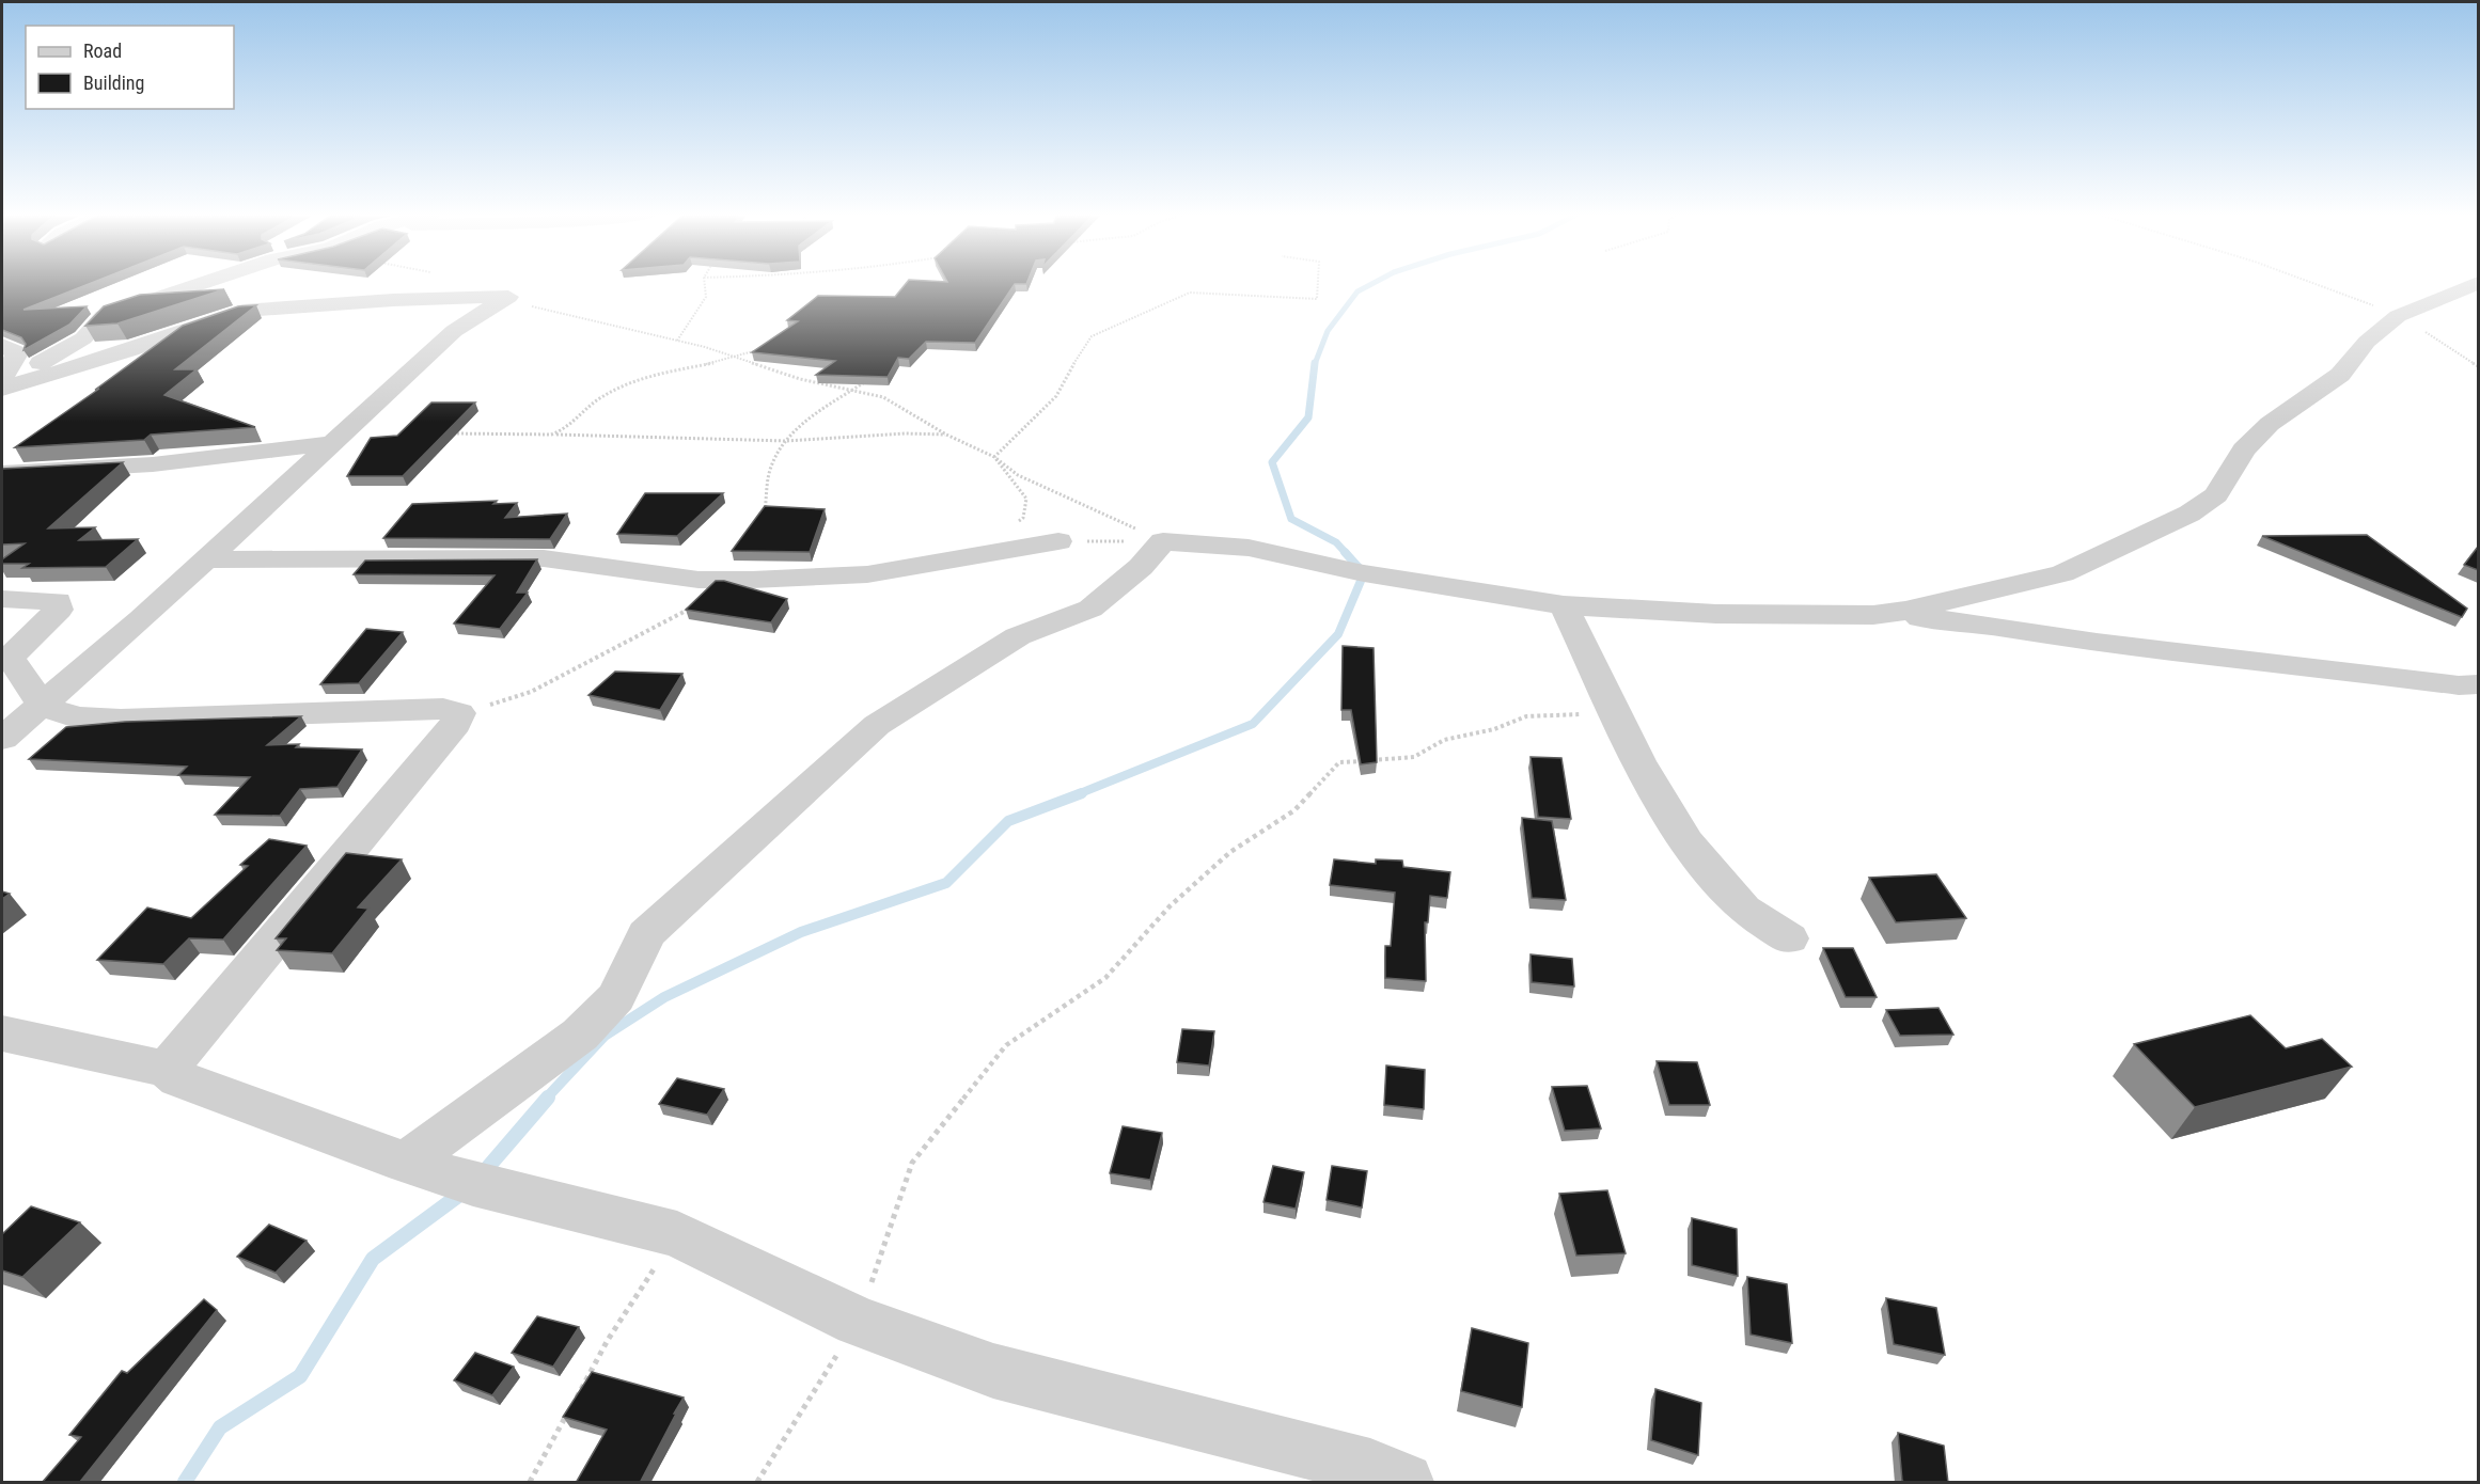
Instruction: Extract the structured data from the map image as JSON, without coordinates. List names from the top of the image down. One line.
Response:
{"legend":["Road","Building"]}
